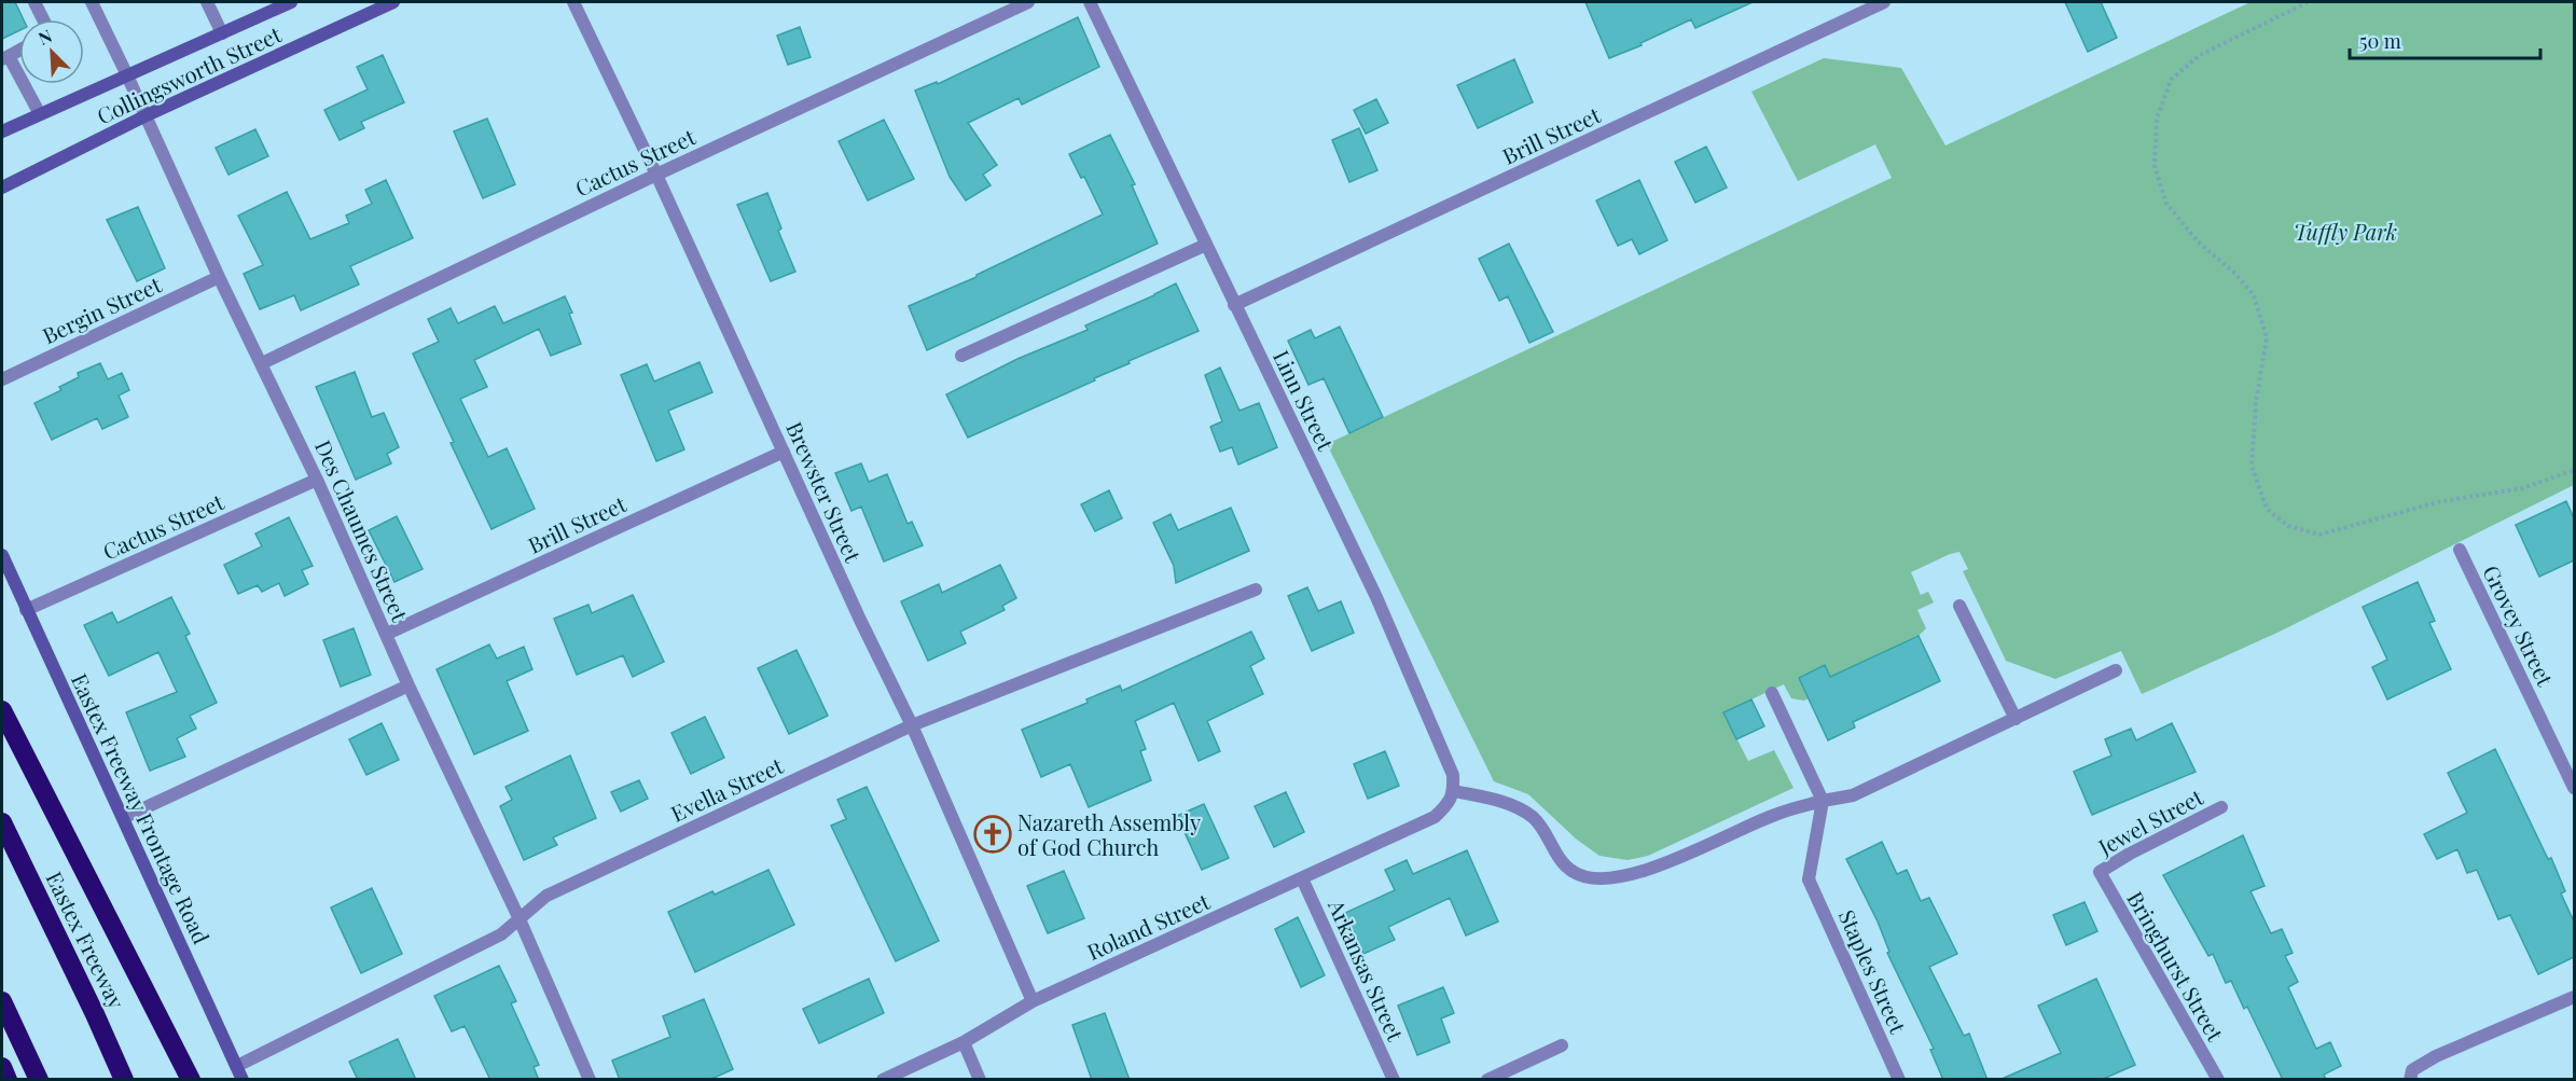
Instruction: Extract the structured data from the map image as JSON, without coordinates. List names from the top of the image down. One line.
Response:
{"streets":{"highway":["Eastex Freeway"],"main road":["Collingsworth Street","Eastex Freeway Frontage Road"],"street":["Brill Street","Cactus Street","Bergin Street","Linn Street","Brewster Street","Des Chaumes Street","Grovey Street","Evella Street","Jewel Street","Roland Street","Bringhurst Street","Arkansas Street","Staples Street"]},"crossings":[["Collingsworth Street","Des Chaumes Street"],["Brill Street","Linn Street"],["Brill Street","Brewster Street"],["Brill Street","Des Chaumes Street"],["Cactus Street","Brewster Street"],["Cactus Street","Des Chaumes Street"],["Cactus Street","Eastex Freeway Frontage Road"],["Bergin Street","Des Chaumes Street"],["Linn Street","Roland Street"],["Brewster Street","Evella Street"],["Brewster Street","Roland Street"],["Des Chaumes Street","Evella Street"],["Evella Street","Eastex Freeway Frontage Road"],["Jewel Street","Bringhurst Street"],["Roland Street","Arkansas Street"]],"parks":["Tuffly Park"],"places":{"church":["Nazareth Assembly of God Church"]},"scale_bar":"50 m","north":"top left"}
